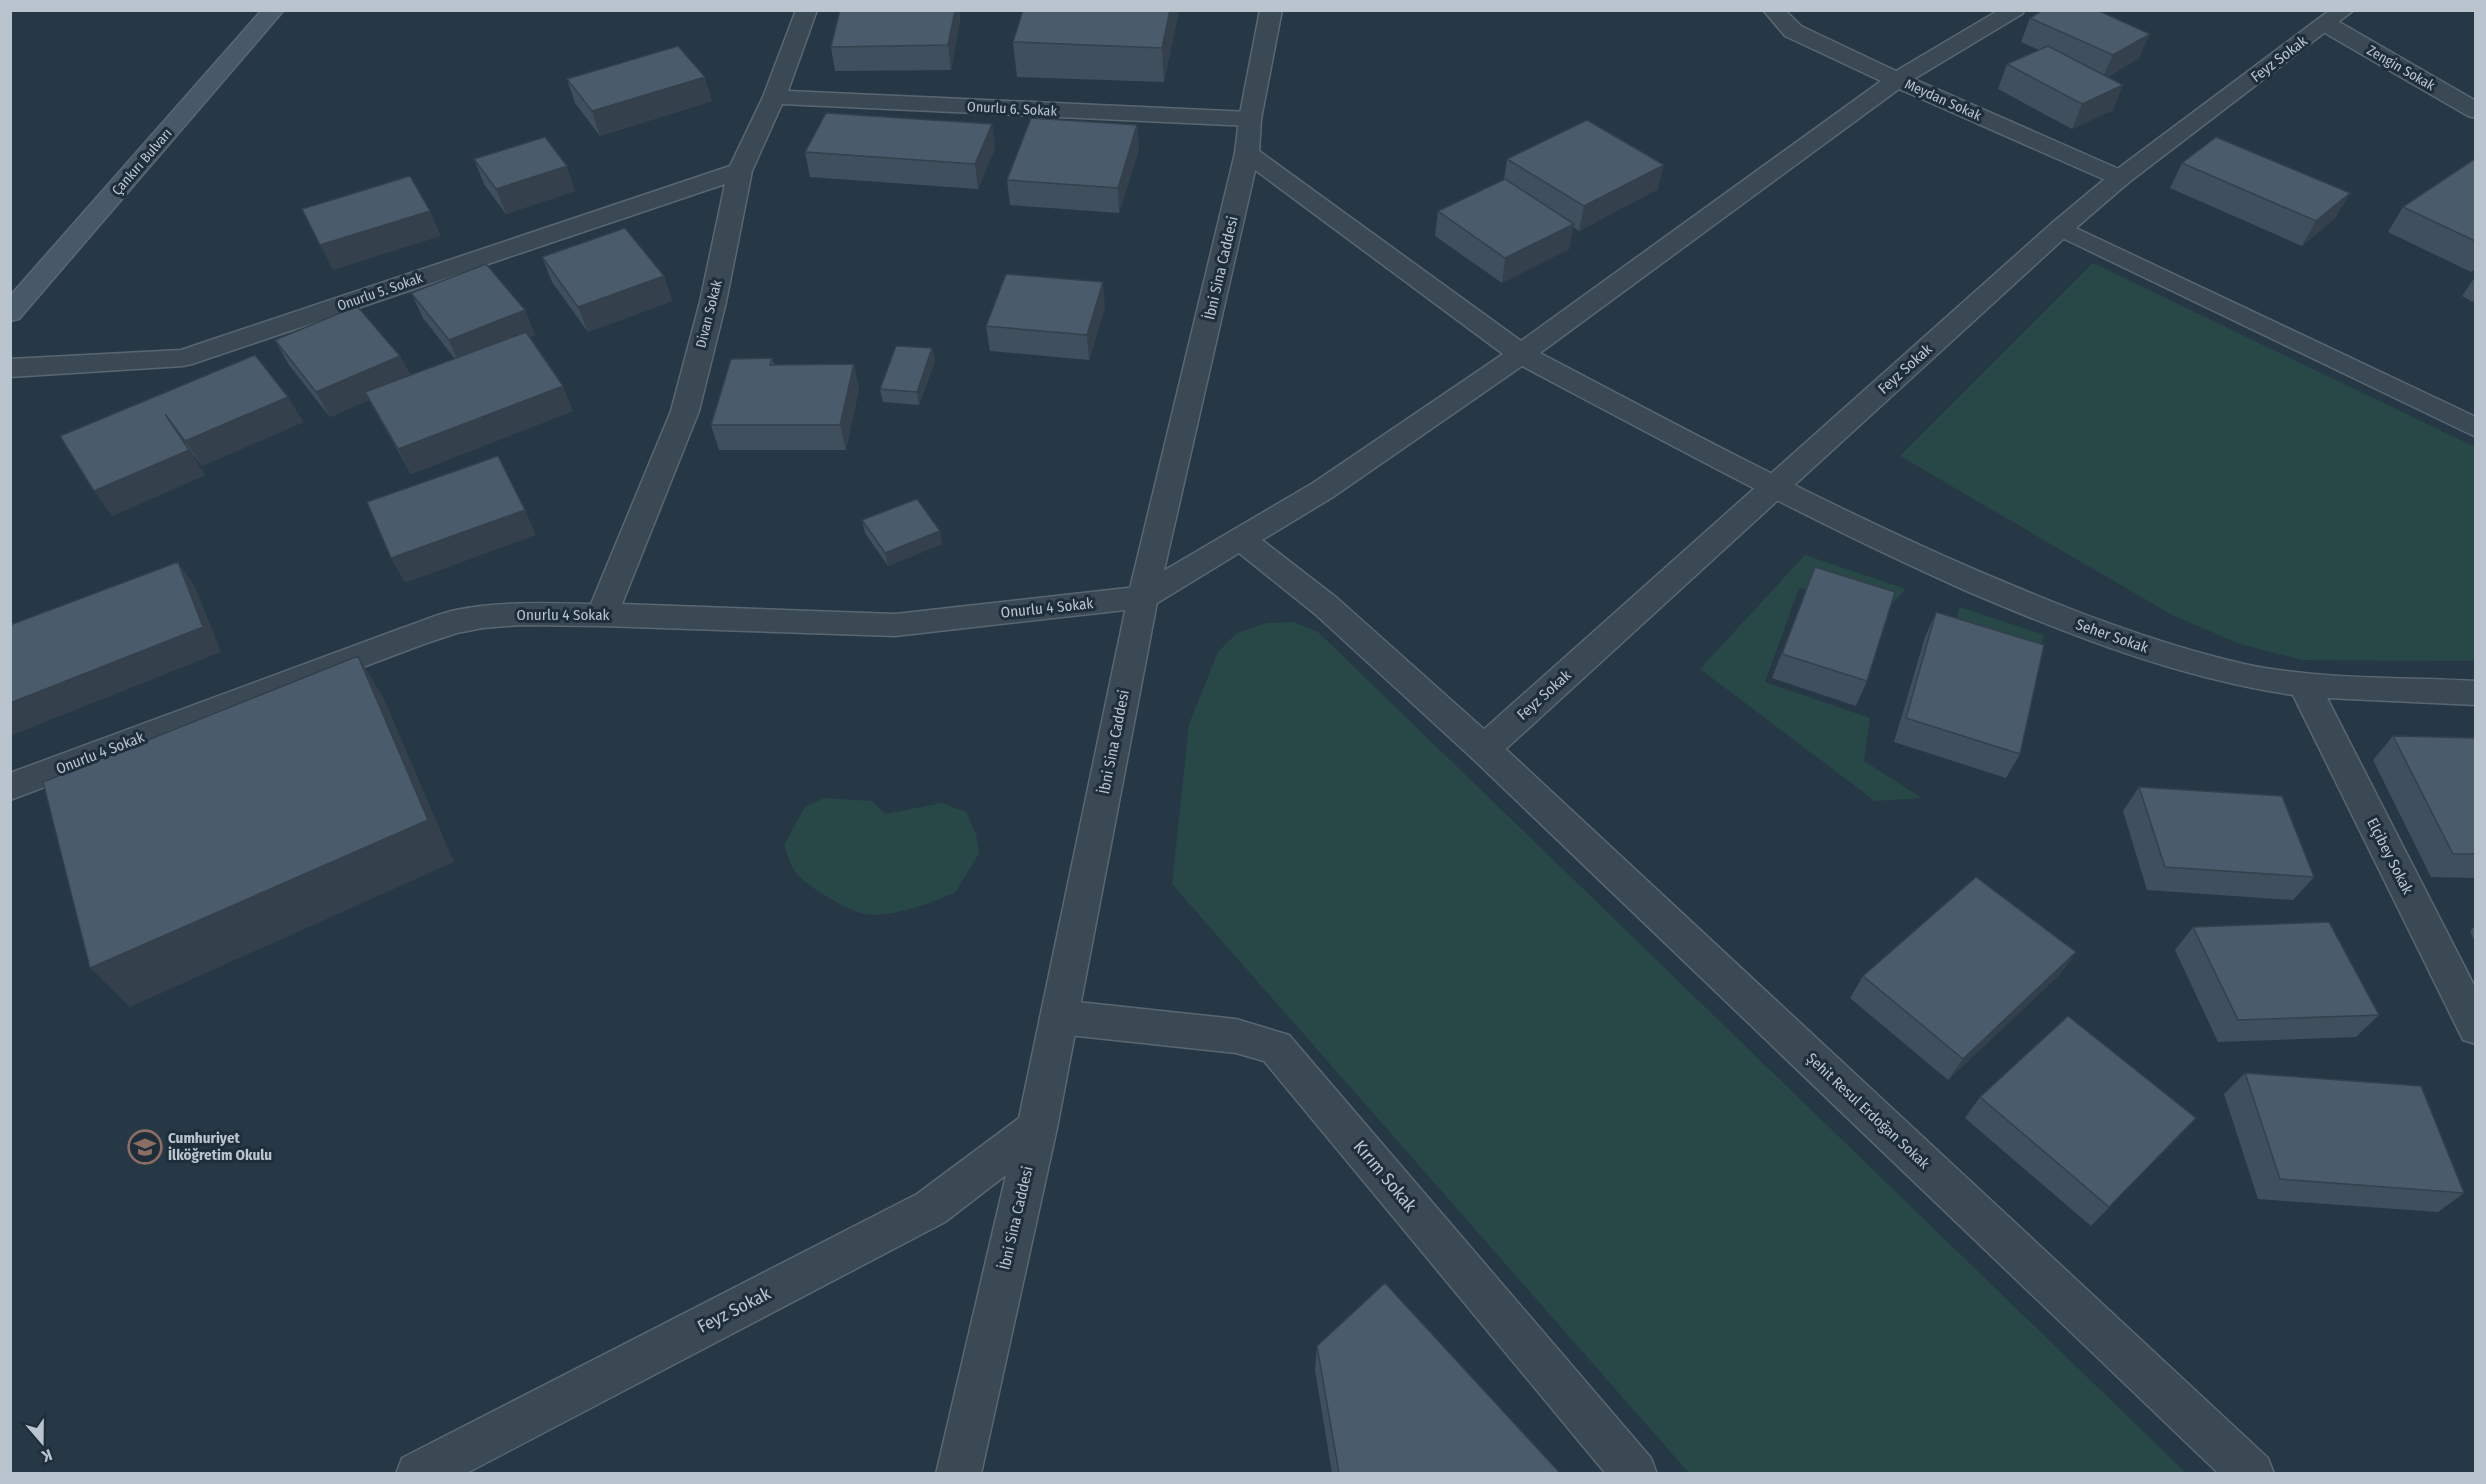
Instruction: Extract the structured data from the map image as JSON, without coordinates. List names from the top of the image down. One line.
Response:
{"streets":{"main road":["Çankırı Bulvarı"],"street":["Feyz Sokak","Zengin Sokak","Meydan Sokak","Onurlu 6. Sokak","İbni Sina Caddesi","Onurlu 5. Sokak","Divan Sokak","Onurlu 4 Sokak","Seher Sokak","Elçibey Sokak","Şehit Resul Erdoğan Sokak","Kırım Sokak"]},"crossings":[["Feyz Sokak","Zengin Sokak"],["Feyz Sokak","Meydan Sokak"],["Feyz Sokak","İbni Sina Caddesi"],["Feyz Sokak","Seher Sokak"],["Feyz Sokak","Şehit Resul Erdoğan Sokak"],["Onurlu 6. Sokak","İbni Sina Caddesi"],["Onurlu 6. Sokak","Divan Sokak"],["İbni Sina Caddesi","Onurlu 4 Sokak"],["İbni Sina Caddesi","Seher Sokak"],["İbni Sina Caddesi","Kırım Sokak"],["Onurlu 5. Sokak","Divan Sokak"],["Divan Sokak","Onurlu 4 Sokak"],["Seher Sokak","Elçibey Sokak"]],"places":{"school or university":["Cumhuriyet İlköğretim Okulu"]},"north":"bottom"}
